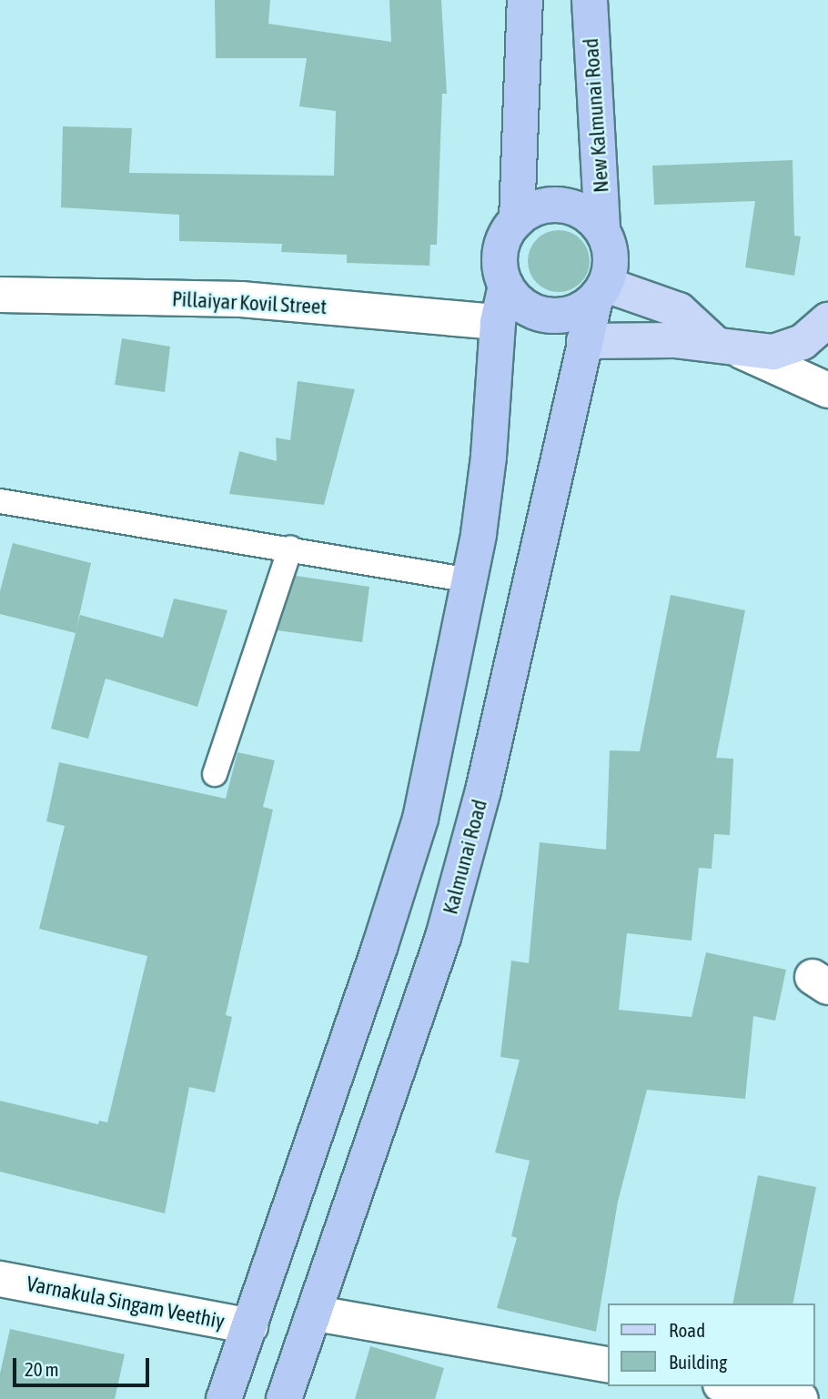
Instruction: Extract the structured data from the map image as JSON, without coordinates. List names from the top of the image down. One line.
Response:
{"streets":{"highway":["New Kalmunai Road","Kalmunai Road"],"street":["Pillaiyar Kovil Street","Varnakula Singam Veethiy"]},"crossings":[["New Kalmunai Road","Kalmunai Road"]],"legend":["Road","Building"],"scale_bar":"20 m"}
